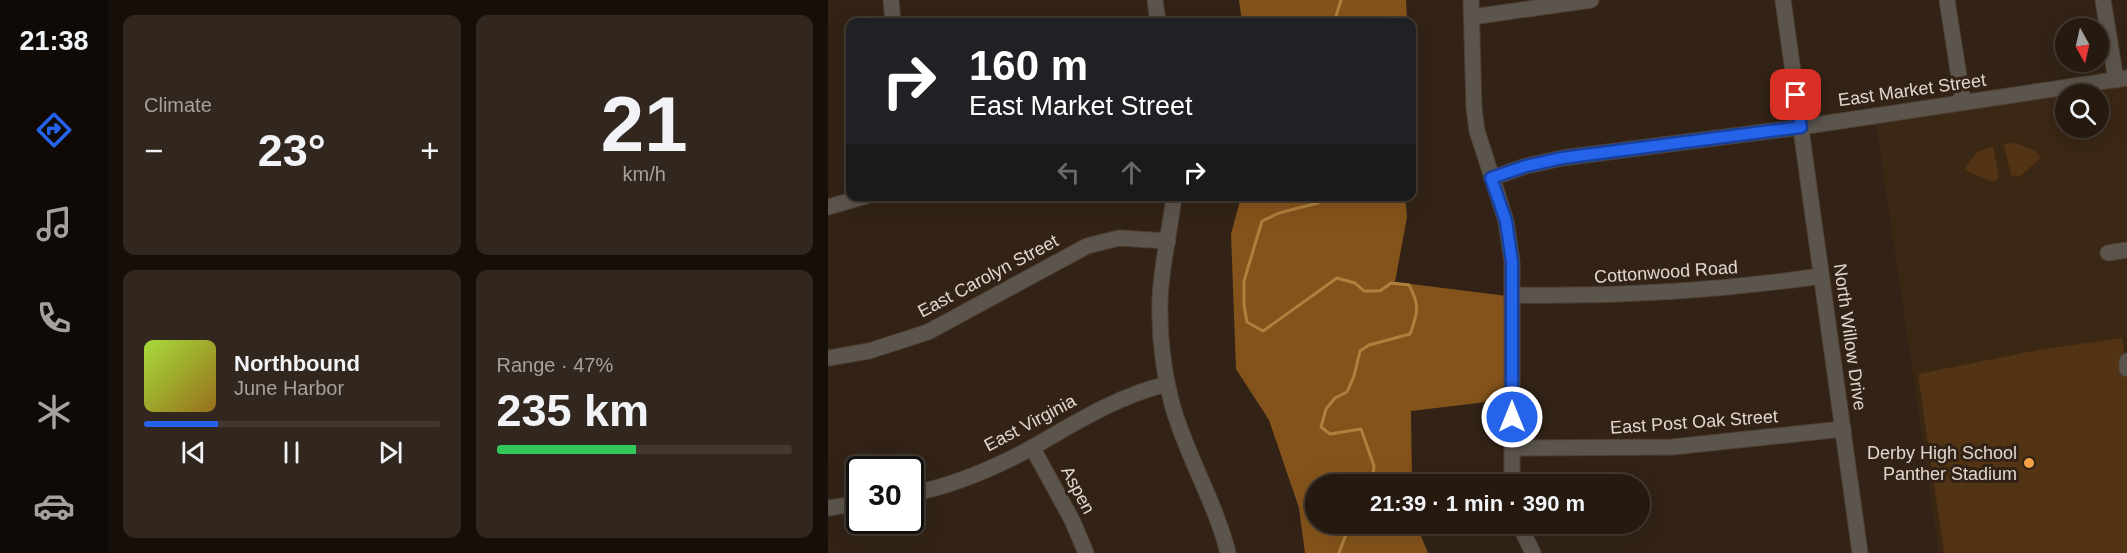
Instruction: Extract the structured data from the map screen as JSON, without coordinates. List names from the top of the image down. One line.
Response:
{"streets":{"street":["East Market Street","Cottonwood Road","East Carolyn Street","North Willow Drive","East Post Oak Street","East Virginia","Aspen"]},"crossings":[["East Market Street","North Willow Drive"],["Cottonwood Road","North Willow Drive"],["North Willow Drive","East Post Oak Street"],["East Virginia","Aspen"]],"places":["Derby High School Panther Stadium"],"north":"bottom","page":{"tabs":"21:38","tile":["Climate",["21","km/h"],["Range · 47%","235 km"]],"turn":["160 m","East Market Street"],"heat":["−","23°","+"],"song":["Northbound","June Harbor"],"limit":"30","trip":"21:39 · 1 min · 390 m"}}
